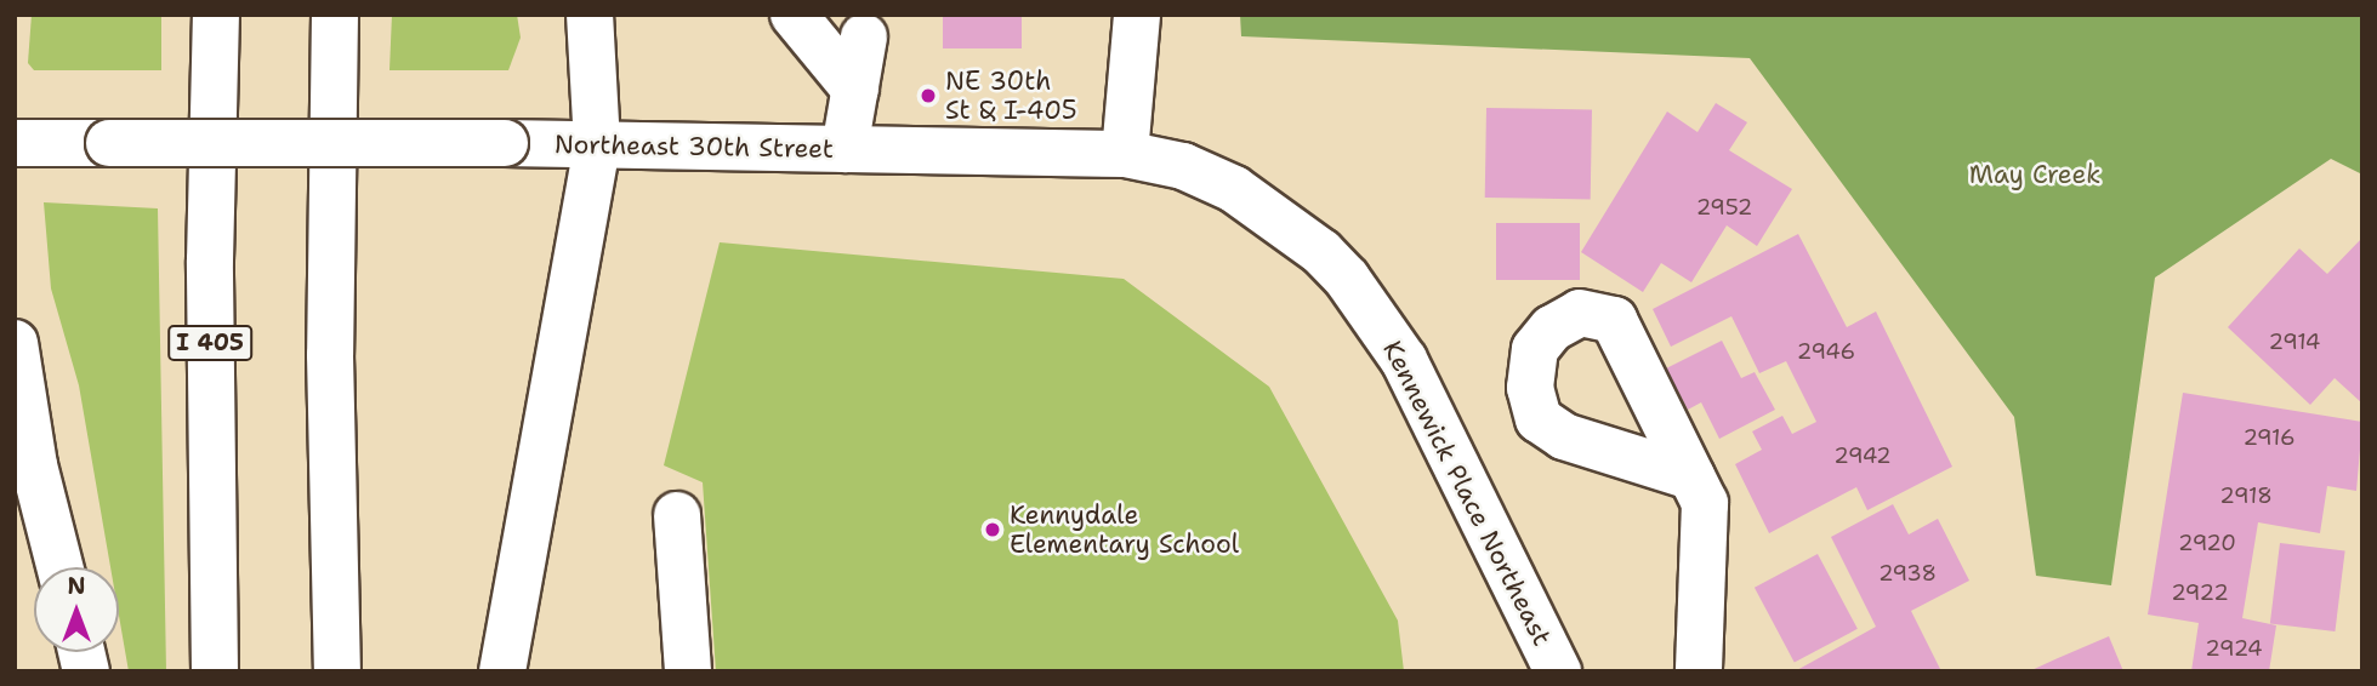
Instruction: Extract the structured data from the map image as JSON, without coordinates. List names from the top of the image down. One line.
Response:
{"streets":{"main road":["Northeast 30th Street","I 405","Kennewick Place Northeast"]},"crossings":[["Northeast 30th Street","Kennewick Place Northeast"]],"parks":["May Creek"],"places":["NE 30th St & I-405","Kennydale Elementary School"],"house_numbers":["2952","2914","2946","2916","2942","2918","2920","2938","2922","2924"],"north":"top"}
